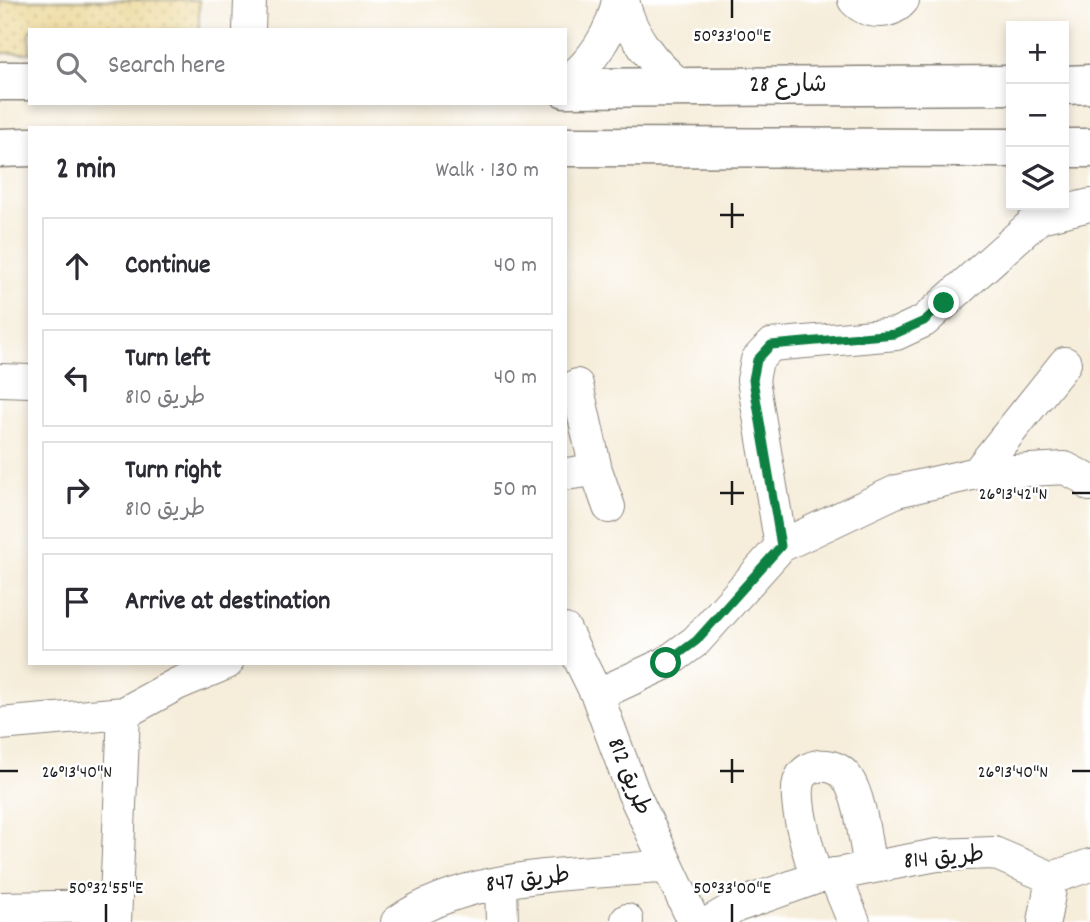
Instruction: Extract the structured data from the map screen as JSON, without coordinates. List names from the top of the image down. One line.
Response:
{"streets":{"main road":["شارع 28"],"street":["طريق 812","طريق 814","طريق 847"]},"crossings":[["طريق 812","طريق 847"]],"page":{"map_buttons":["+","−"],"search":"Search here","heading":["2 min","Walk · 130 m"],"list":[["Continue","40 m"],["Turn left","طريق 810","40 m"],["Turn right","طريق 810","50 m"],"Arrive at destination"]},"coordinates":["50°33'00\"E","26°13'42\"N","26°13'40\"N","50°32'55\"E"]}
